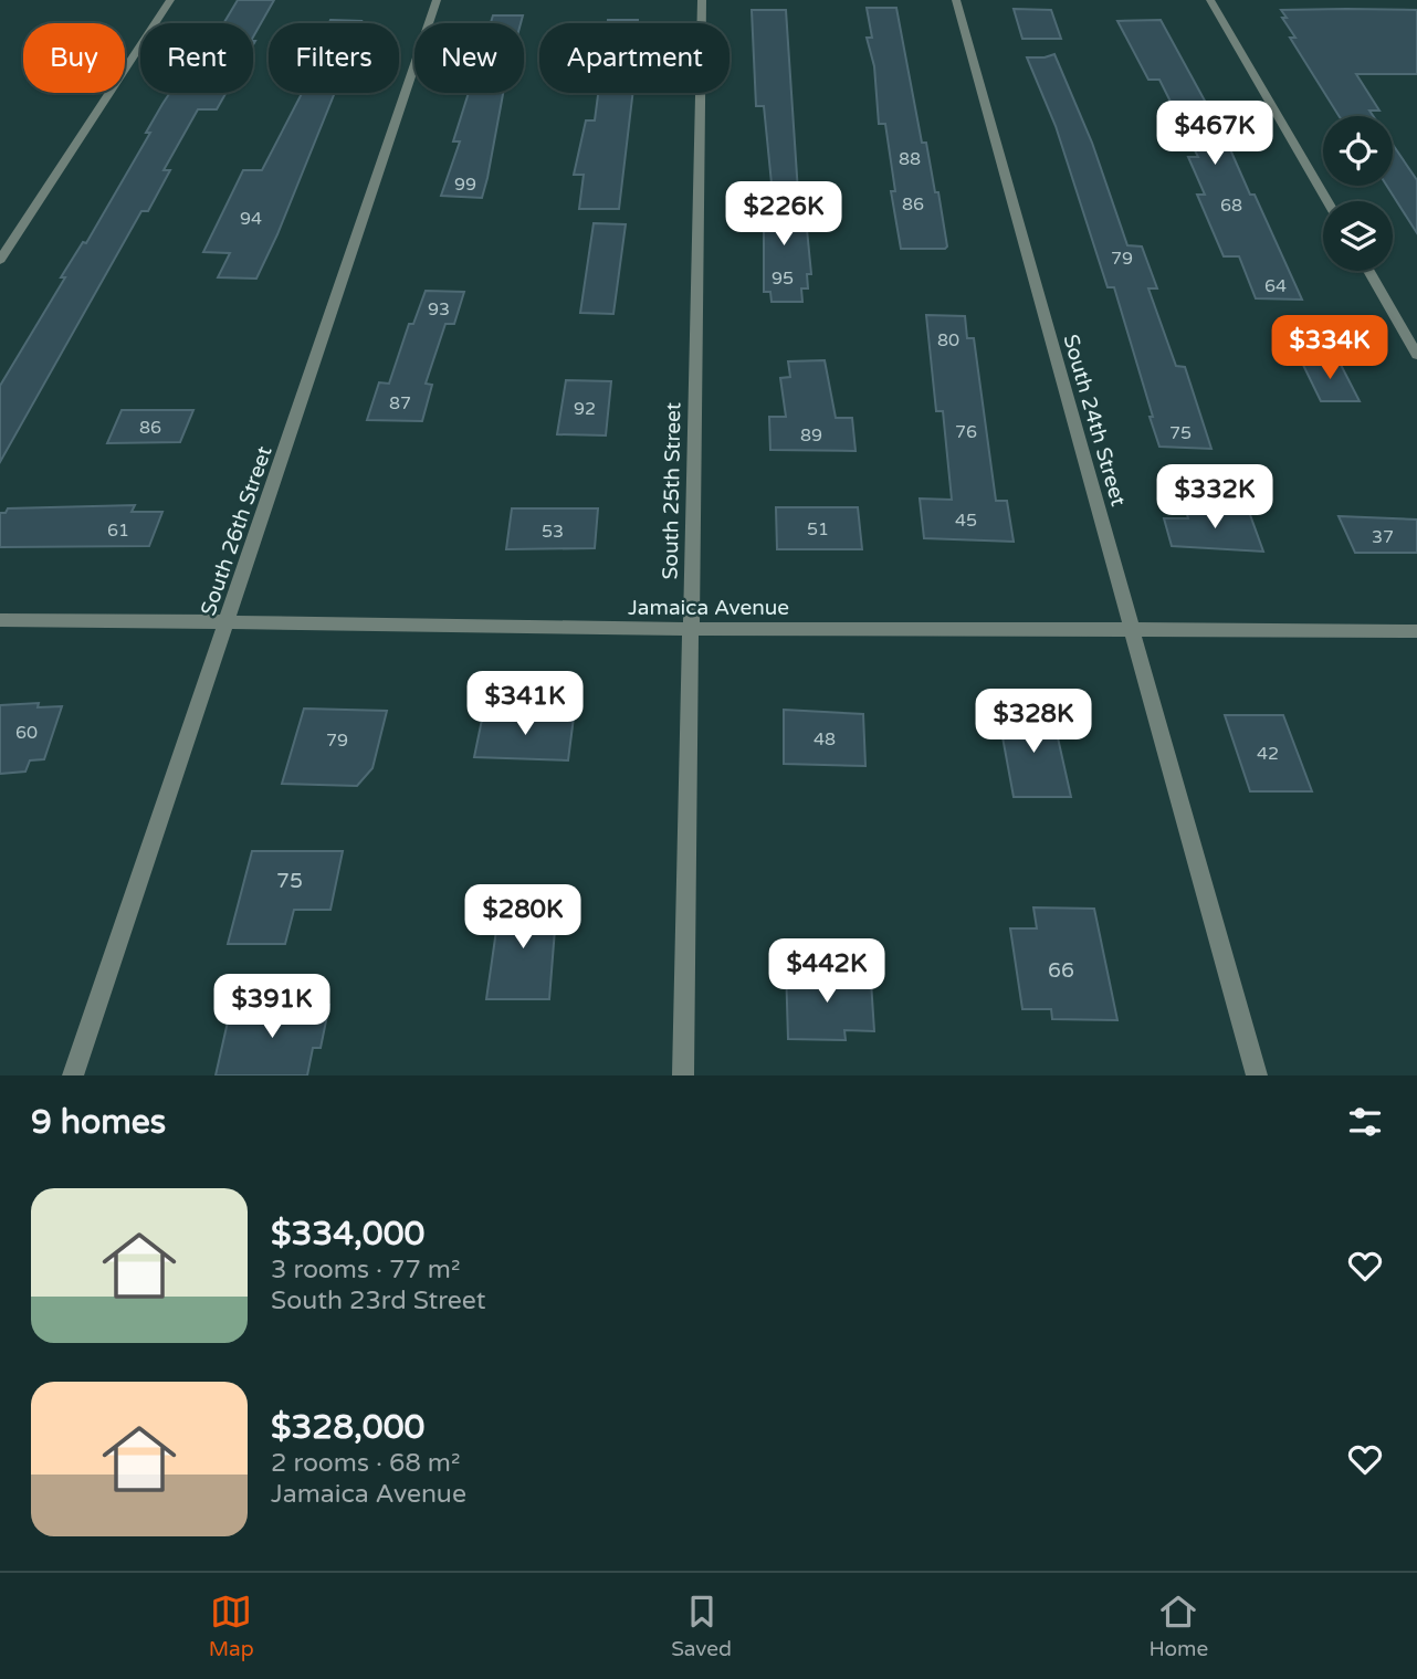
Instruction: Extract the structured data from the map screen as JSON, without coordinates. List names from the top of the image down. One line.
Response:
{"streets":{"street":["South 24th Street","South 25th Street","South 26th Street","Jamaica Avenue"]},"crossings":[["South 24th Street","Jamaica Avenue"],["South 25th Street","Jamaica Avenue"],["South 26th Street","Jamaica Avenue"]],"house_numbers":["88","99","86","68","94","79","95","64","93","80","87","92","86","76","75","89","45","51","61","53","37","60","48","79","42","75","66"],"page":{"chip":["Buy","Rent","Filters","New","Apartment"],"price":["$467K","$226K","$334K","$332K","$341K","$328K","$280K","$442K","$391K"],"heading":"9 homes","list":[{"name":"$334,000","note":"3 rooms · 77 m² · South 23rd Street"},{"name":"$328,000","note":"2 rooms · 68 m² · Jamaica Avenue"}],"tabs":["Map","Saved","Home"]}}
